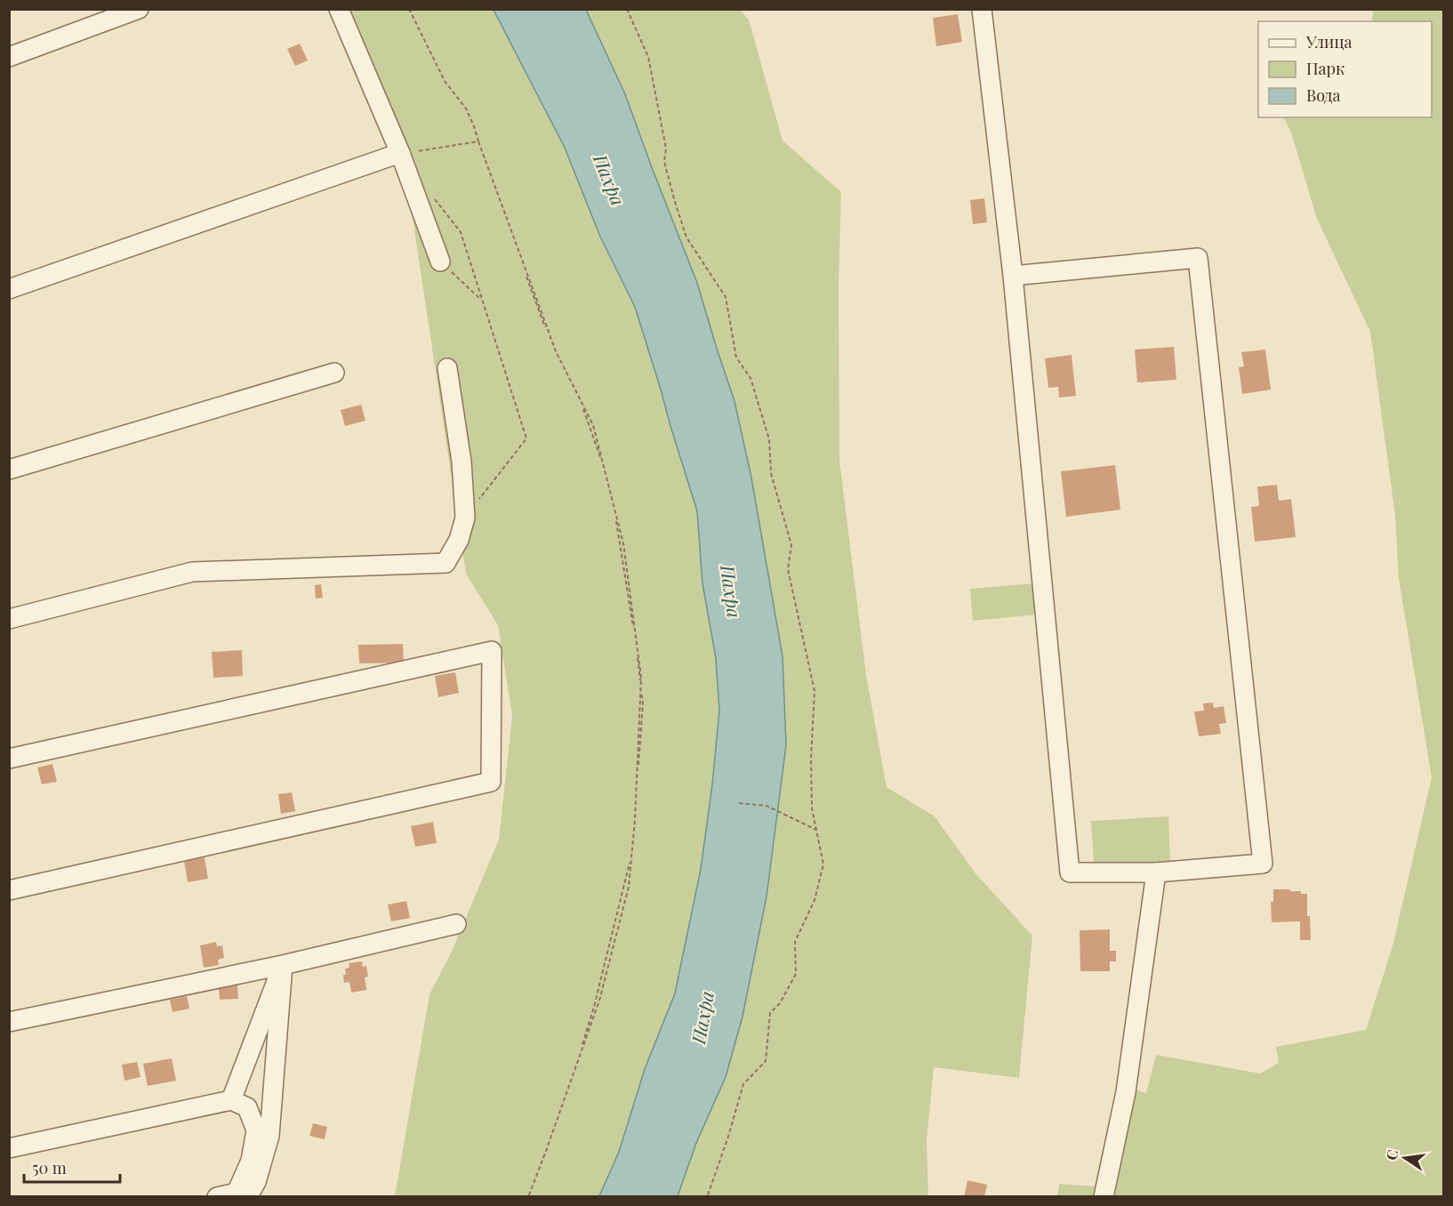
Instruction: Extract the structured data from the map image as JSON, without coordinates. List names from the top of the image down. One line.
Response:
{"water":["Пахра"],"legend":["Улица","Парк","Вода"],"scale_bar":"50 m","north":"left"}
